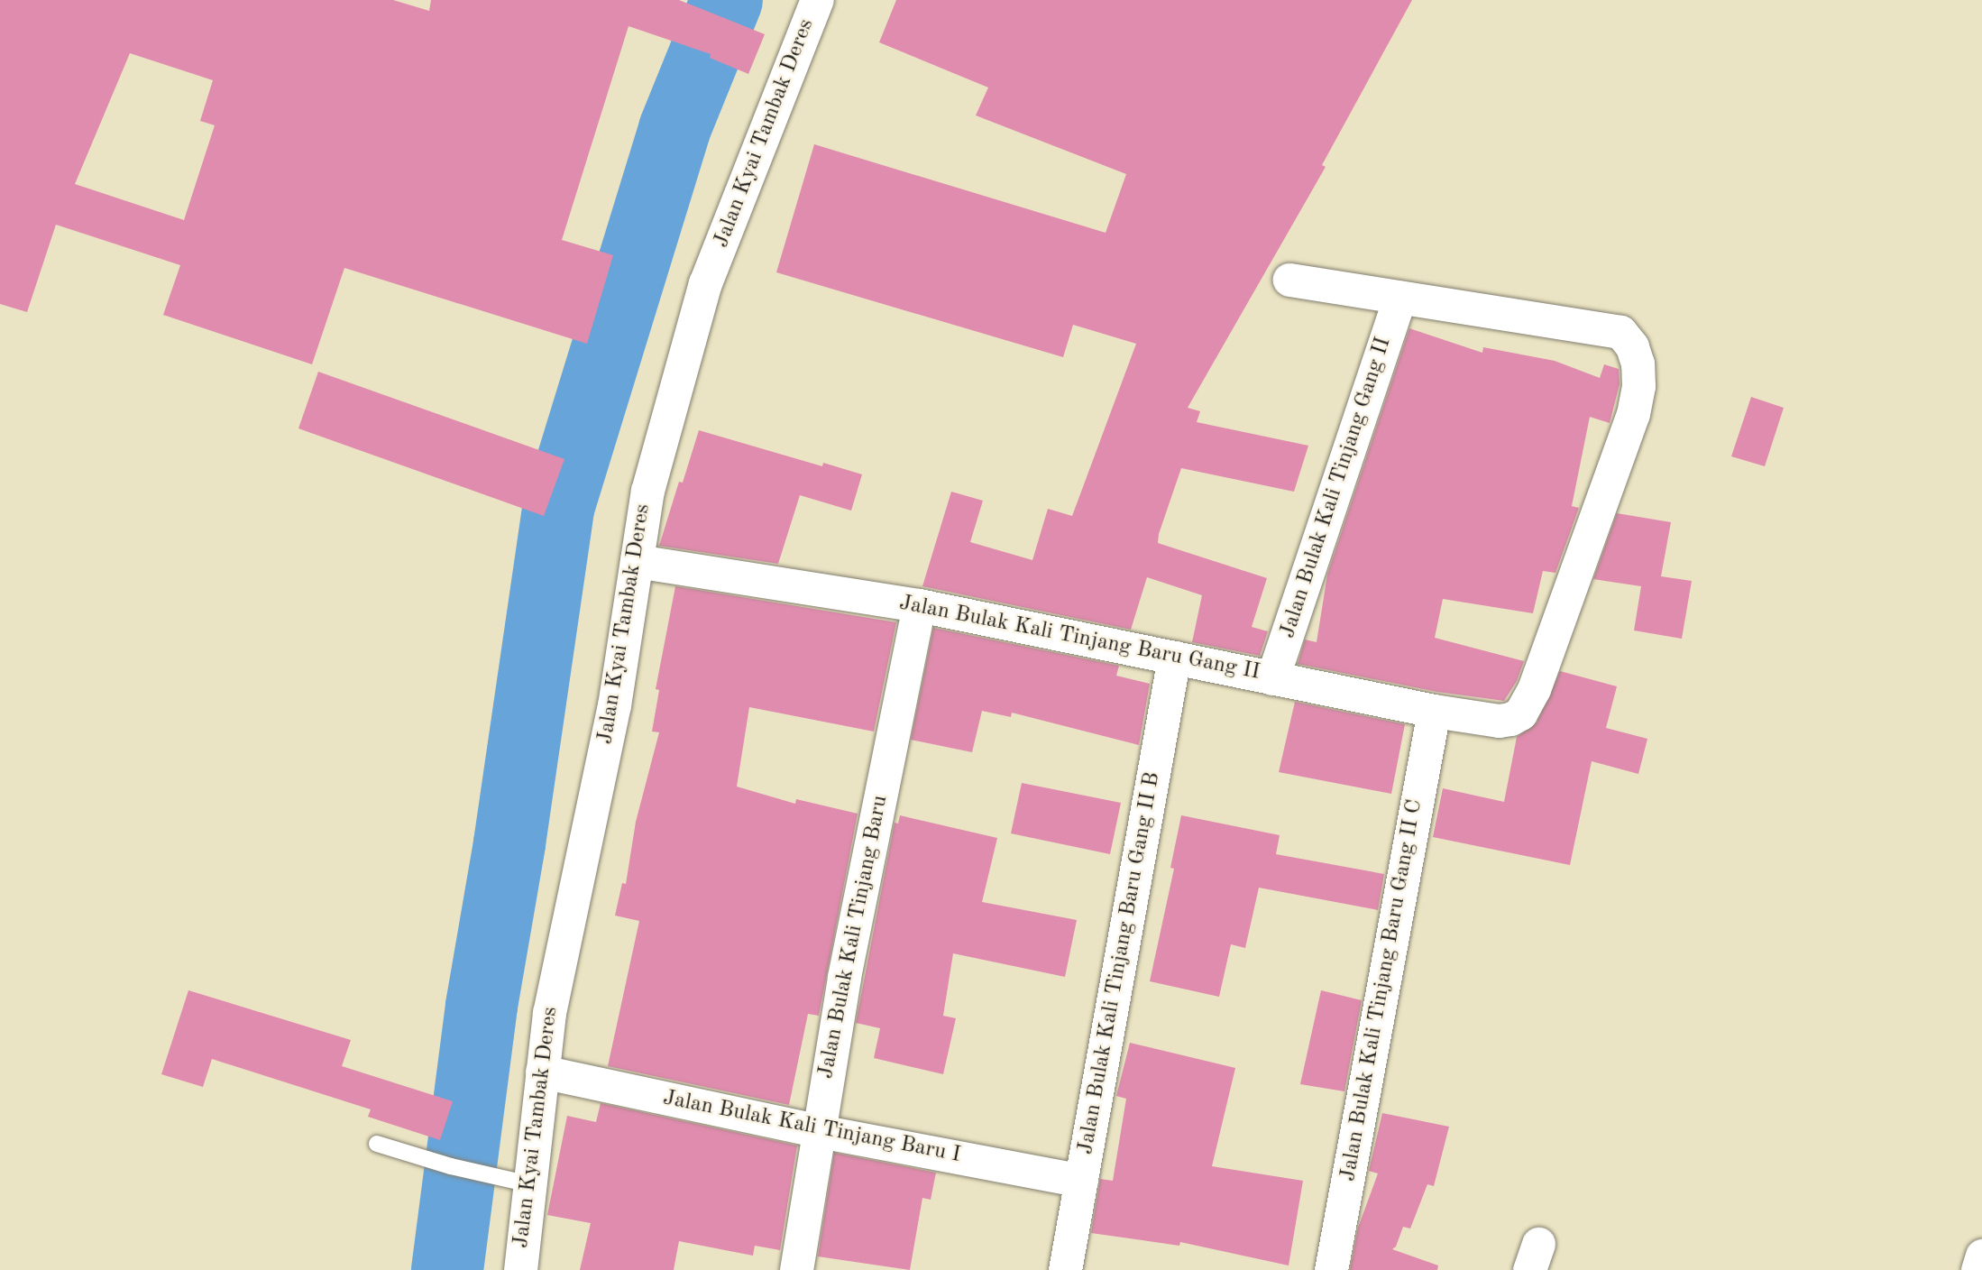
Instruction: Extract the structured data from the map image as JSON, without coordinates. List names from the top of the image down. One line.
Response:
{"streets":{"street":["Jalan Kyai Tambak Deres","Jalan Bulak Kali Tinjang Gang II","Jalan Bulak Kali Tinjang Baru Gang II","Jalan Bulak Kali Tinjang Baru","Jalan Bulak Kali Tinjang Baru Gang II B","Jalan Bulak Kali Tinjang Baru Gang II C","Jalan Bulak Kali Tinjang Baru I"]},"crossings":[["Jalan Kyai Tambak Deres","Jalan Bulak Kali Tinjang Baru Gang II"],["Jalan Kyai Tambak Deres","Jalan Bulak Kali Tinjang Baru I"],["Jalan Bulak Kali Tinjang Gang II","Jalan Bulak Kali Tinjang Baru Gang II"],["Jalan Bulak Kali Tinjang Baru Gang II","Jalan Bulak Kali Tinjang Baru"],["Jalan Bulak Kali Tinjang Baru Gang II","Jalan Bulak Kali Tinjang Baru Gang II B"],["Jalan Bulak Kali Tinjang Baru Gang II","Jalan Bulak Kali Tinjang Baru Gang II C"],["Jalan Bulak Kali Tinjang Baru","Jalan Bulak Kali Tinjang Baru I"],["Jalan Bulak Kali Tinjang Baru Gang II B","Jalan Bulak Kali Tinjang Baru I"]]}
